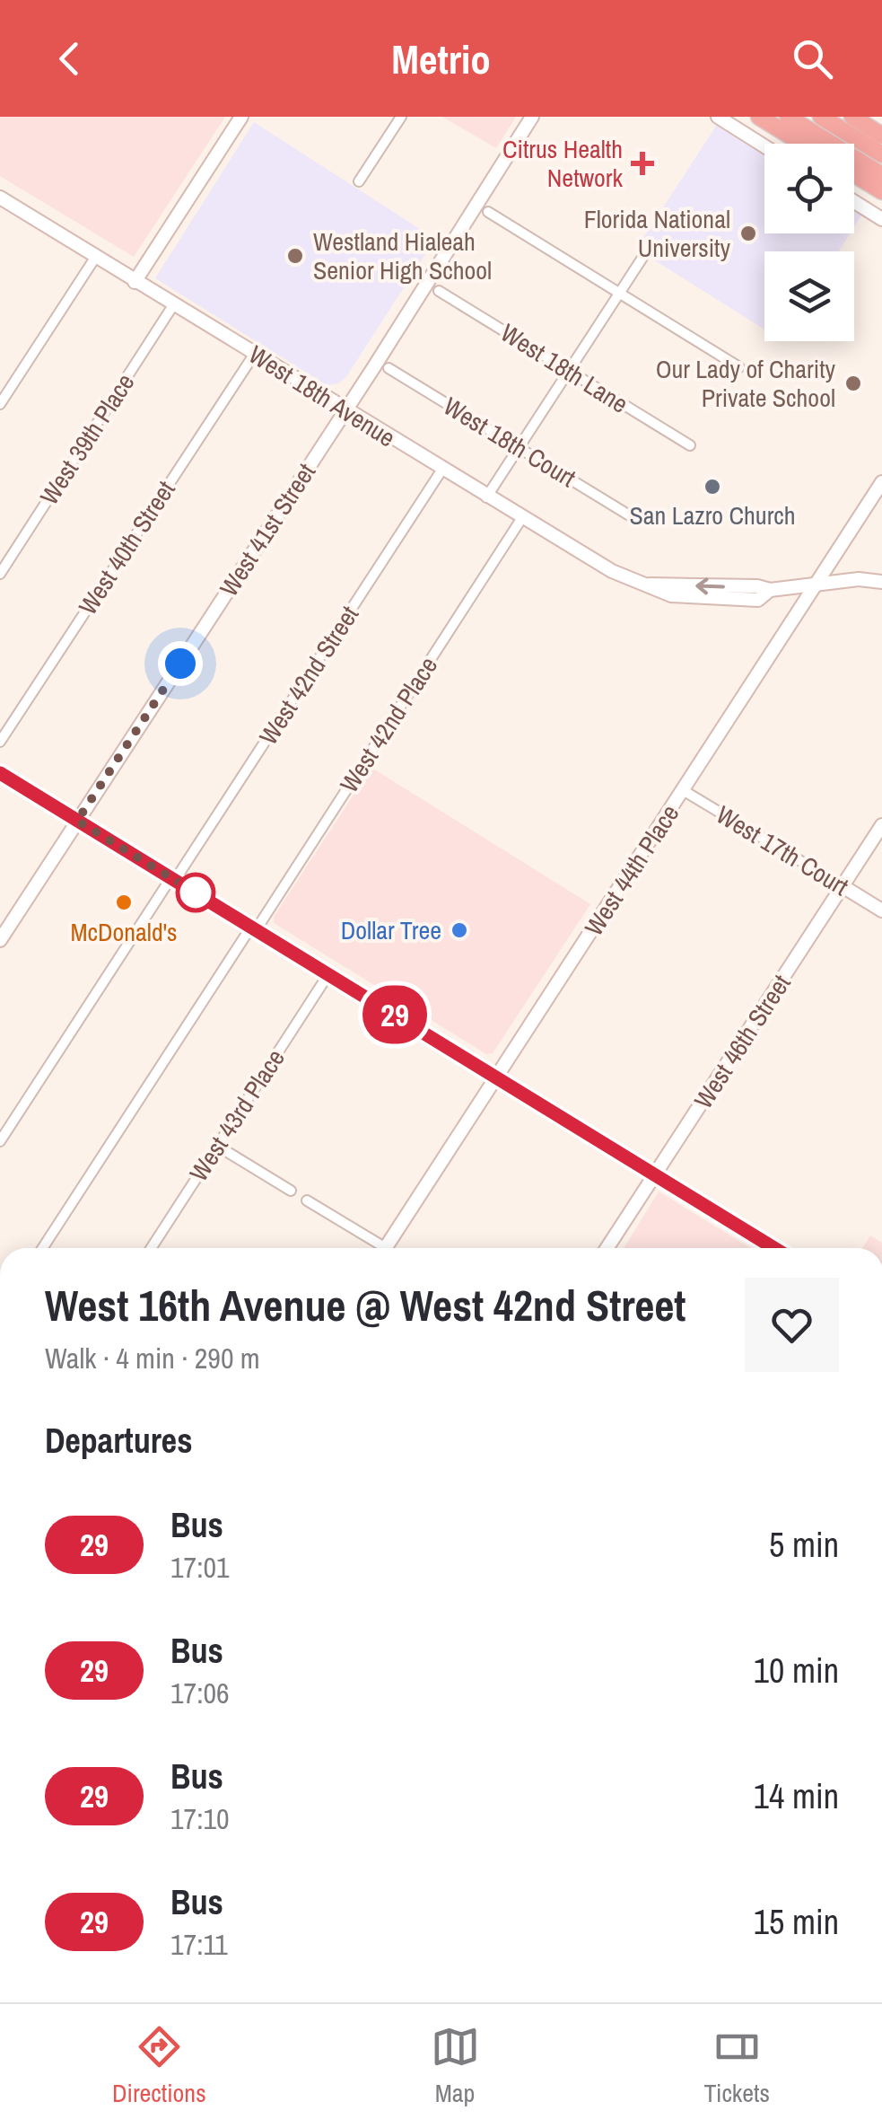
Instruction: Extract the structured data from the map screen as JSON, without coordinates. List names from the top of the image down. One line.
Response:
{"streets":{"street":["West 18th Lane","West 18th Avenue","West 39th Place","West 18th Court","West 41st Street","West 40th Street","West 42nd Street","West 42nd Place","West 17th Court","West 44th Place","West 46th Street","West 43rd Place"]},"crossings":[["West 18th Avenue","West 39th Place"],["West 18th Avenue","West 41st Street"],["West 18th Avenue","West 40th Street"],["West 18th Avenue","West 42nd Street"],["West 18th Avenue","West 42nd Place"],["West 18th Avenue","West 44th Place"],["West 17th Court","West 44th Place"],["West 17th Court","West 46th Street"]],"places":{"health":["Citrus Health Network"],"other":["Florida National University","Westland Hialeah Senior High School","Our Lady of Charity Private School","San Lazro Church","McDonald's","Dollar Tree"]},"lines":["bus line 29"],"page":{"header":"Metrio","on_map":"29","heading":[["West 16th Avenue @ West 42nd Street","Walk · 4 min · 290 m"],"Departures"],"list":[{"mark":"29","name":"Bus","note":"17:01","value":"5 min"},{"mark":"29","name":"Bus","note":"17:06","value":"10 min"},{"mark":"29","name":"Bus","note":"17:10","value":"14 min"},{"mark":"29","name":"Bus","note":"17:11","value":"15 min"}],"tabs":["Directions","Map","Tickets"]}}
